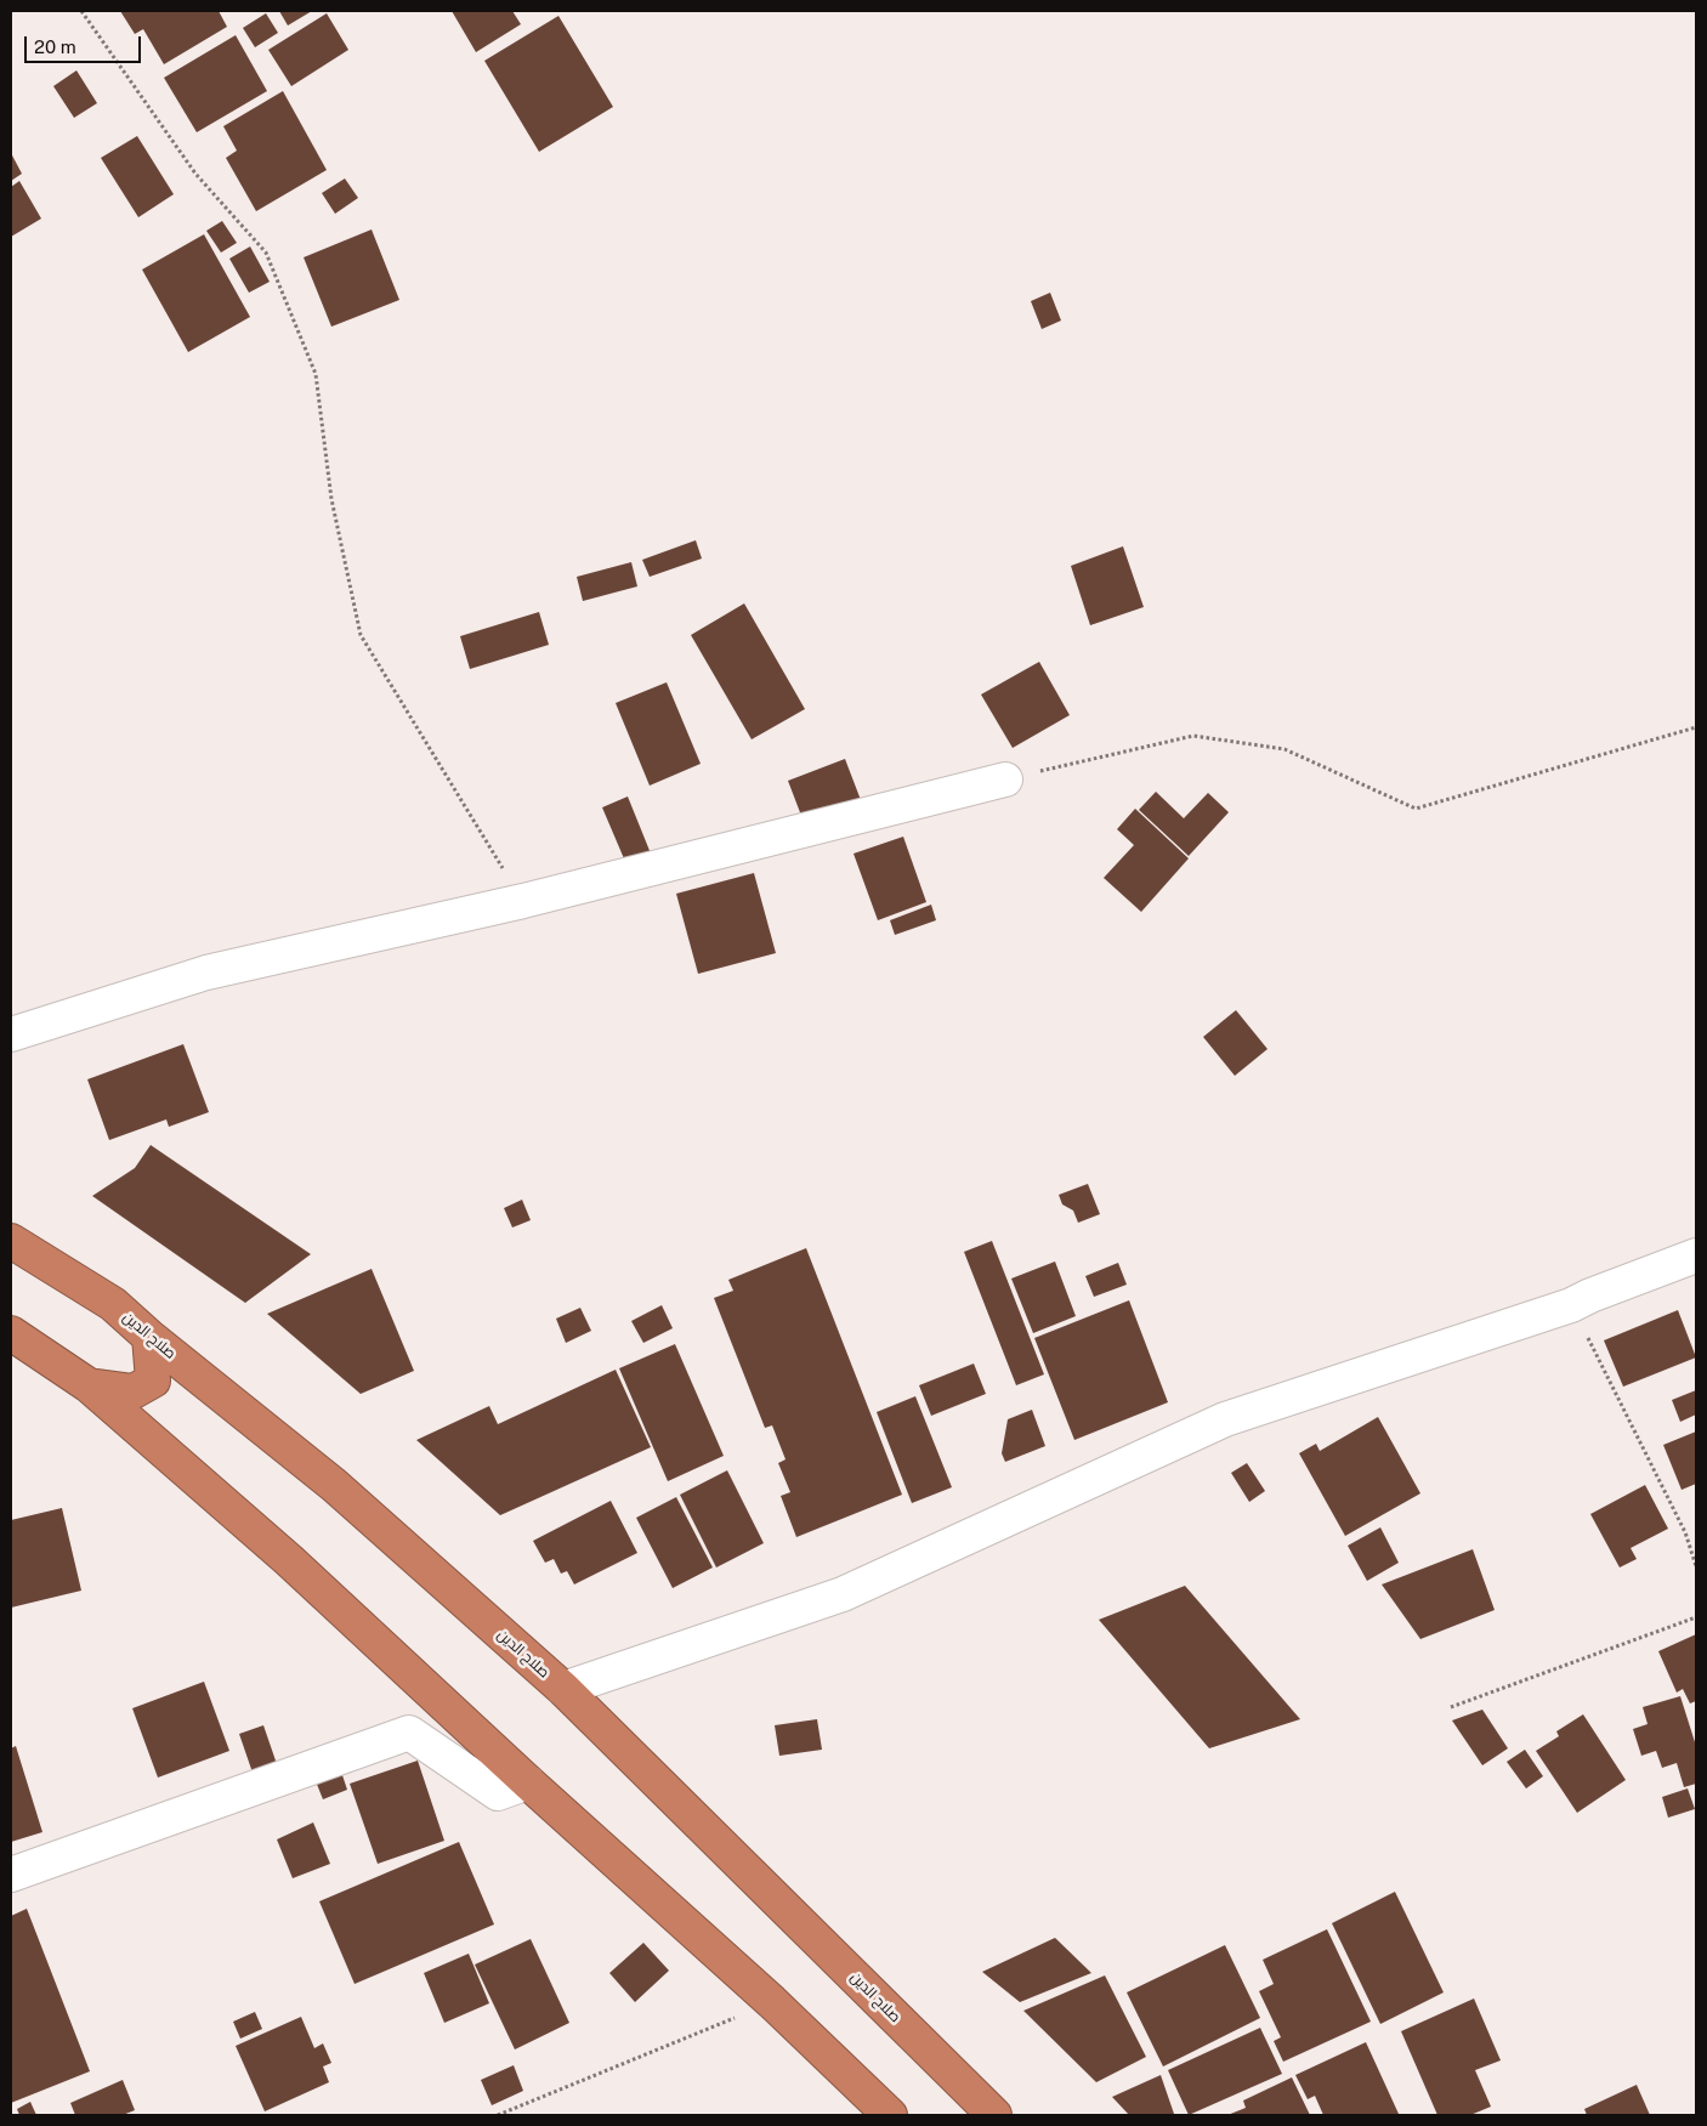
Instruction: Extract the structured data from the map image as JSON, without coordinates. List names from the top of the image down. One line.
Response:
{"streets":{"highway":["صلاح الدين"]},"scale_bar":"20 m"}
